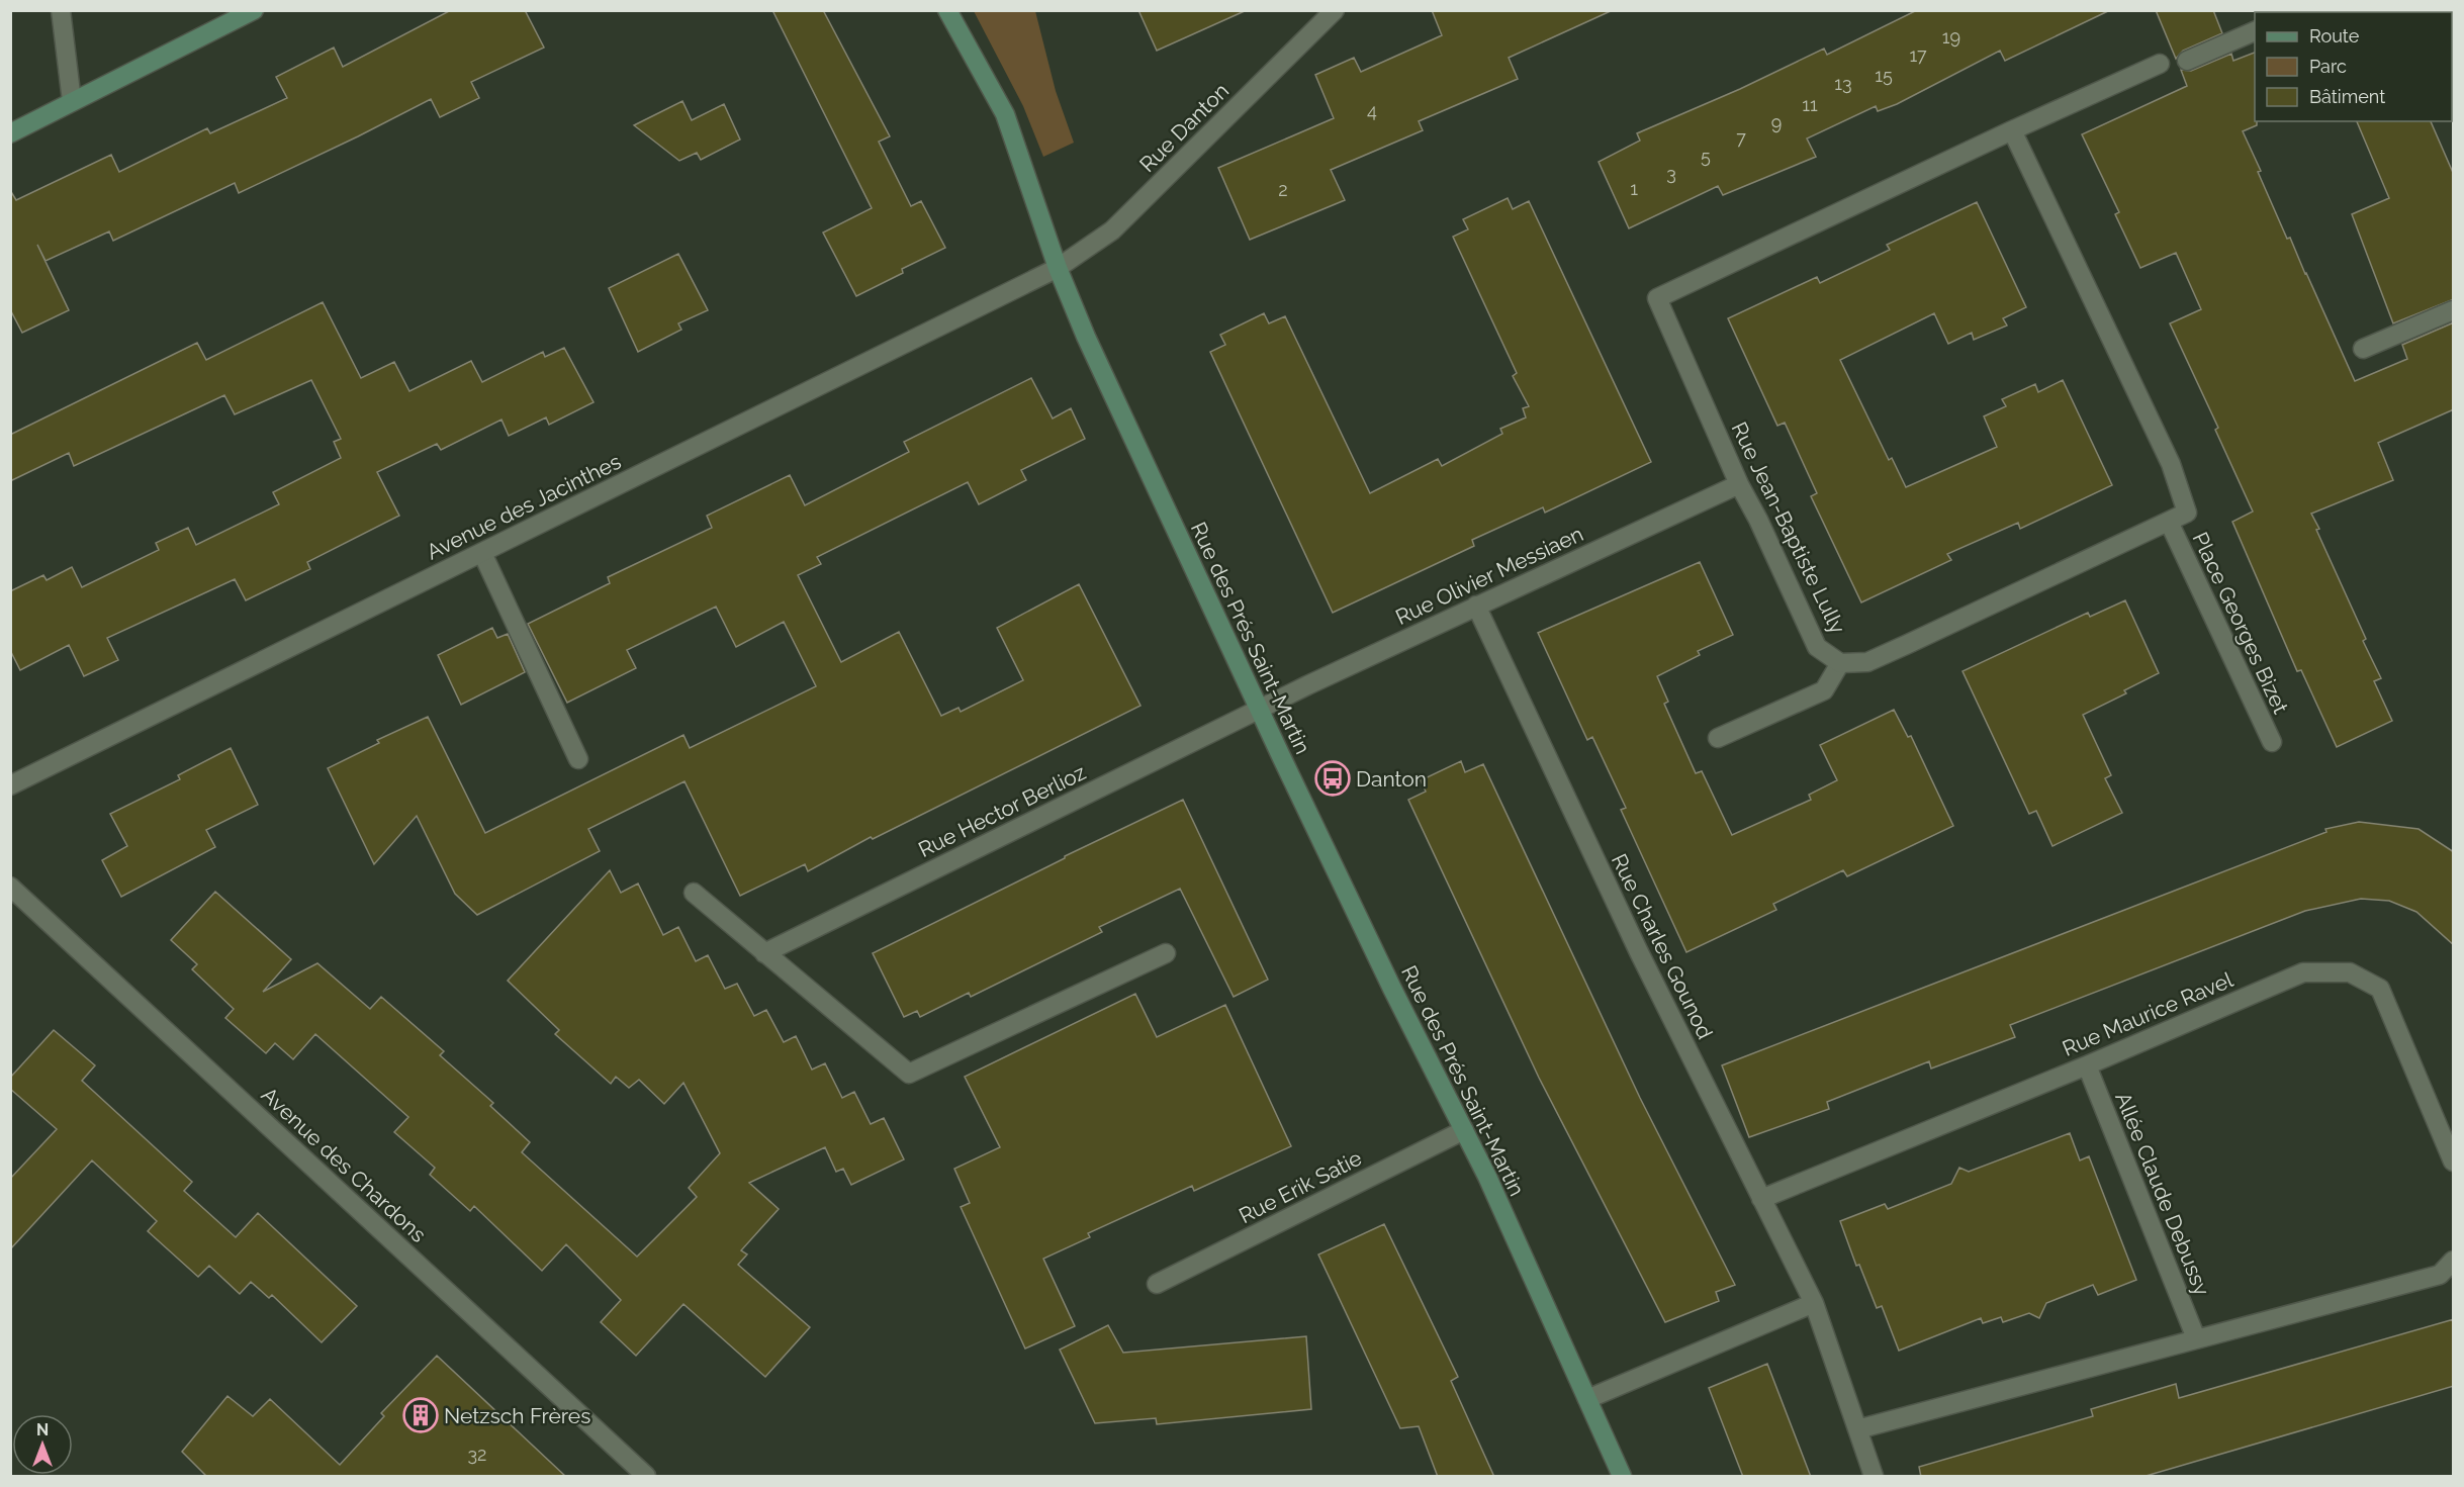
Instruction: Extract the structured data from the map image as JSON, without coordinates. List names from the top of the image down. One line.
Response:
{"streets":{"street":["Rue Danton","Avenue des Jacinthes","Rue Jean-Baptiste Lully","Rue Olivier Messiaen","Place Georges Bizet","Rue des Prés Saint-Martin","Rue Hector Berlioz","Rue Charles Gounod","Rue Maurice Ravel","Avenue des Chardons","Rue Erik Satie","Allée Claude Debussy"]},"crossings":[["Rue Danton","Avenue des Jacinthes"],["Rue Danton","Rue des Prés Saint-Martin"],["Avenue des Jacinthes","Rue des Prés Saint-Martin"],["Rue Jean-Baptiste Lully","Rue Olivier Messiaen"],["Rue Jean-Baptiste Lully","Place Georges Bizet"],["Rue Olivier Messiaen","Rue des Prés Saint-Martin"],["Rue Olivier Messiaen","Rue Hector Berlioz"],["Rue Olivier Messiaen","Rue Charles Gounod"],["Rue des Prés Saint-Martin","Rue Hector Berlioz"],["Rue des Prés Saint-Martin","Rue Erik Satie"],["Rue Charles Gounod","Rue Maurice Ravel"],["Rue Maurice Ravel","Allée Claude Debussy"]],"places":{"bus stop":["Danton"],"building":["Netzsch Frères"]},"house_numbers":["19","17","15","13","11","4","9","7","5","3","1","2","32"],"legend":["Route","Parc","Bâtiment"],"north":"top"}
